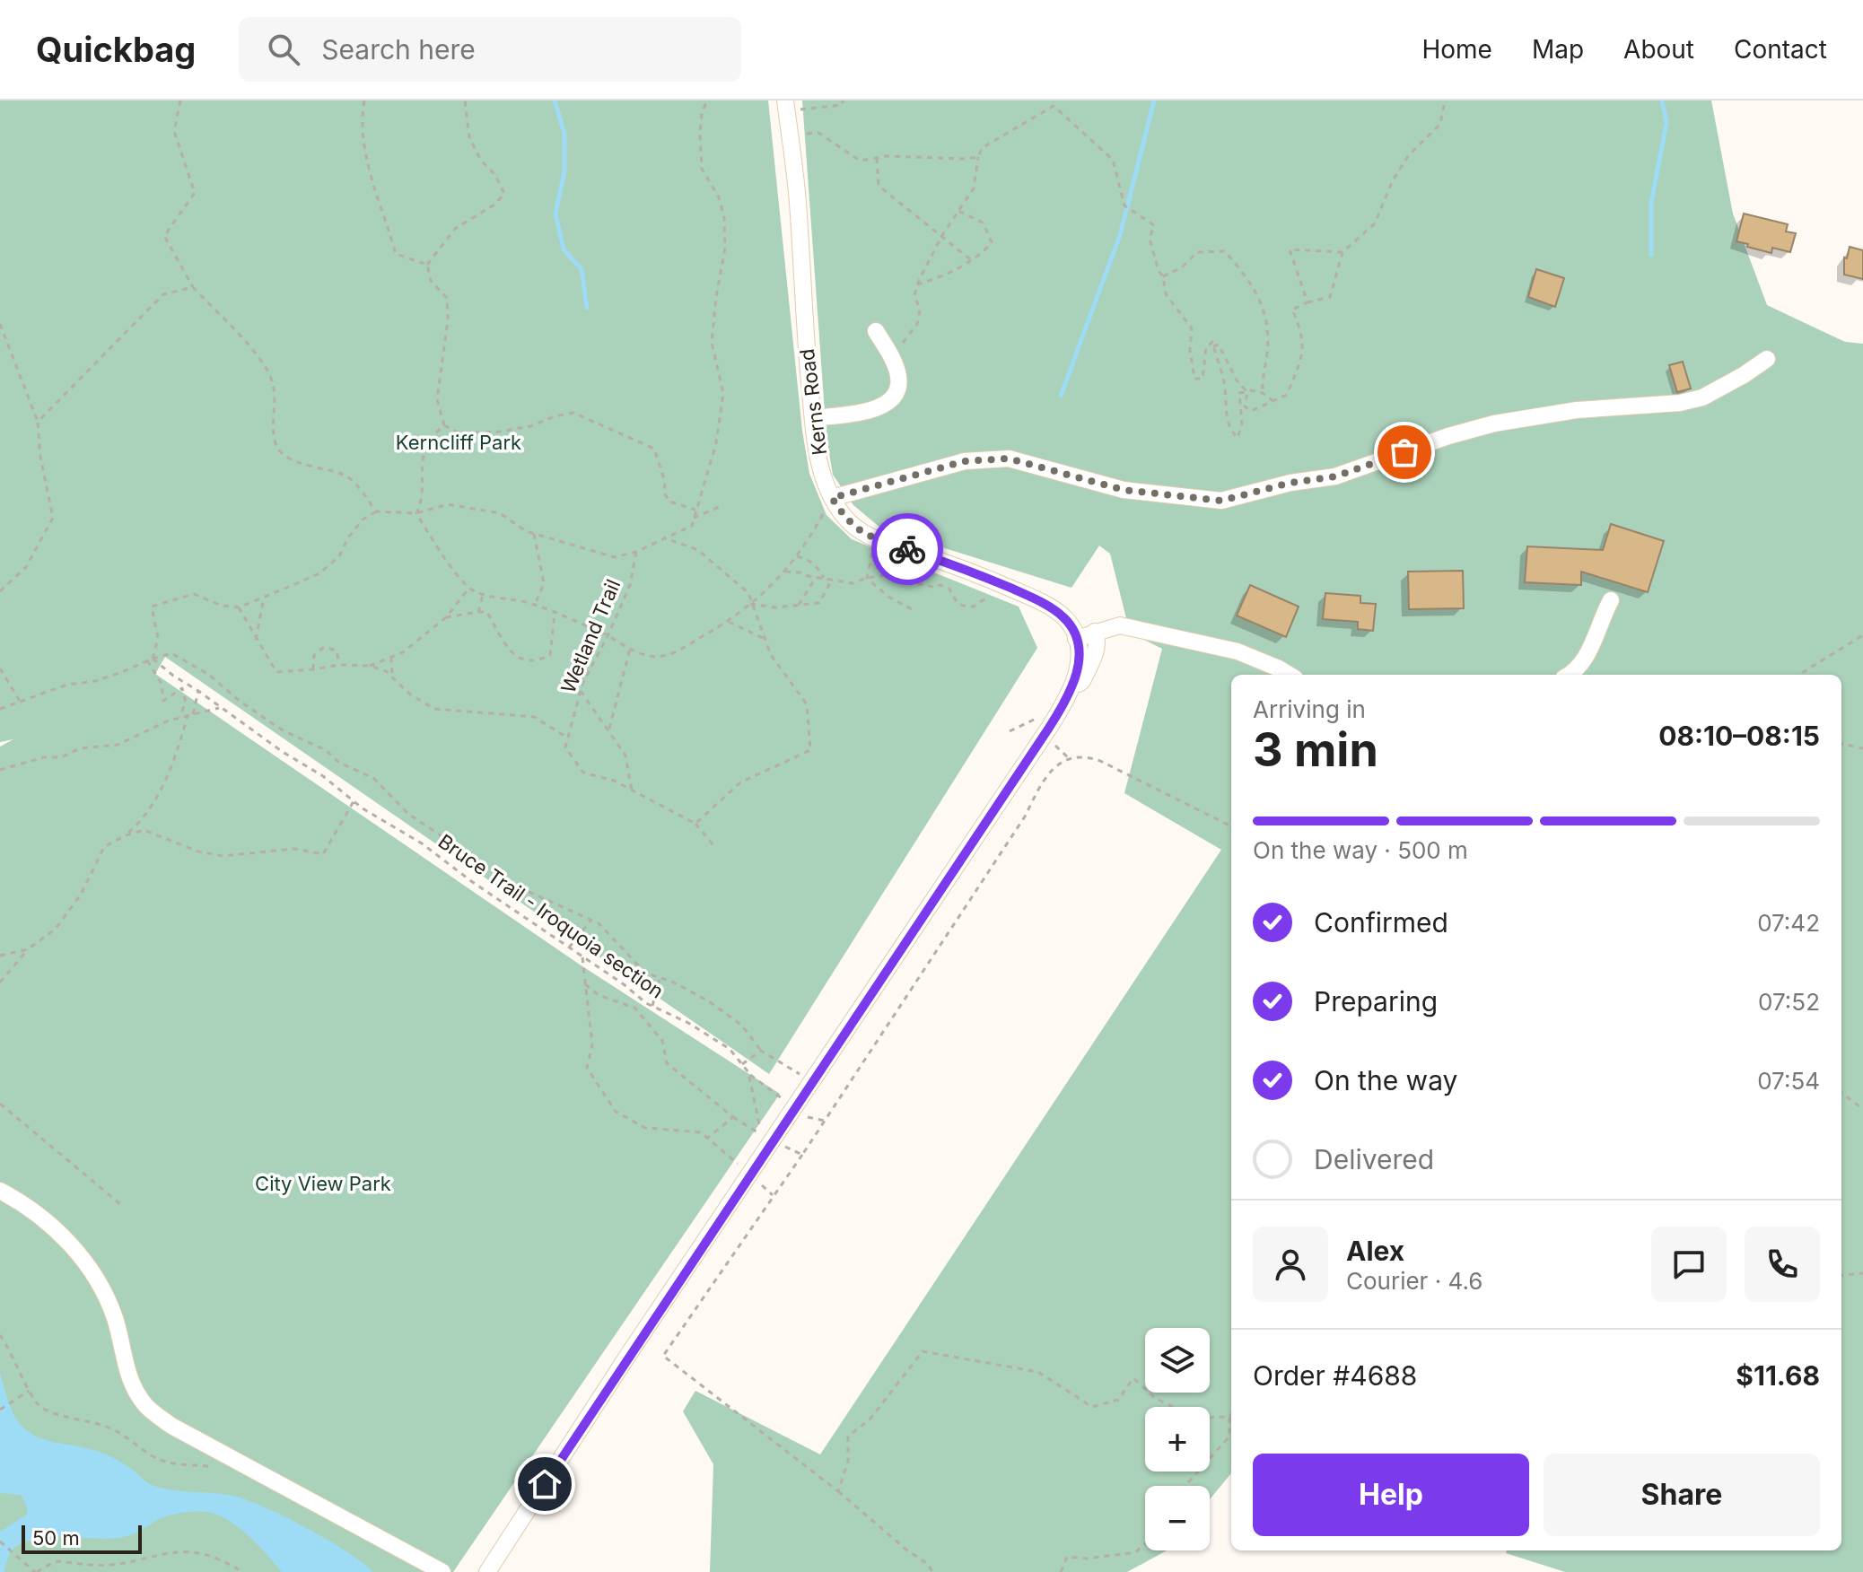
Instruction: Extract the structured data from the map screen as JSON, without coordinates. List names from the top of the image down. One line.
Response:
{"streets":{"street":["Kerns Road"],"path":["Wetland Trail","Bruce Trail - Iroquoia section"]},"parks":["Kerncliff Park","City View Park"],"scale_bar":"50 m","page":{"header":"Quickbag","search":"Search here","nav":["Home","Map","About","Contact"],"heading":["3 min","Arriving in","08:10–08:15"],"panel":["Alex","Courier · 4.6","Order #4688","$11.68"],"bar":"On the way · 500 m","list":[["Confirmed","07:42"],["Preparing","07:52"],["On the way","07:54"],"Delivered"],"map_buttons":["+","−"],"buttons":["Help","Share"],"scale":"50 m"}}
